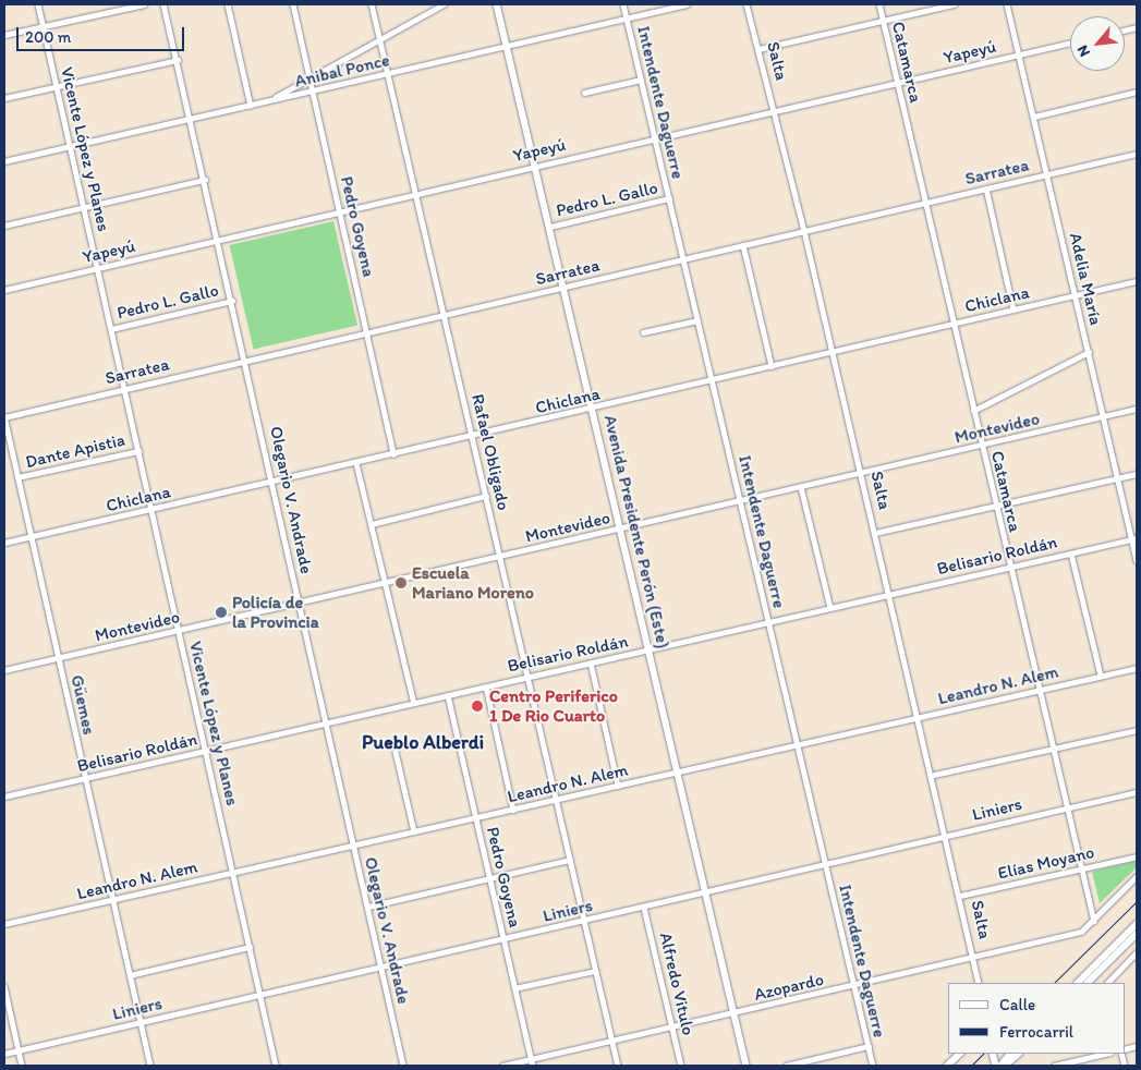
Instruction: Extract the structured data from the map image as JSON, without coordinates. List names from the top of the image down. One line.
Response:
{"streets":{"main road":["Avenida Presidente Perón (Este)"],"street":["Yapeyú","Salta","Catamarca","Anibal Ponce","Intendente Daguerre","Vicente López y Planes","Sarratea","Pedro L. Gallo","Pedro Goyena","Adelia María","Chiclana","Montevideo","Dante Apistia","Rafael Obligado","Olegario V. Andrade","Belisario Roldán","Leandro N. Alem","Güemes","Liniers","Elías Moyano","Alfredo Vitulo","Azopardo"]},"crossings":[["Yapeyú","Salta"],["Yapeyú","Catamarca"],["Yapeyú","Intendente Daguerre"],["Yapeyú","Vicente López y Planes"],["Yapeyú","Pedro Goyena"],["Yapeyú","Adelia María"],["Yapeyú","Rafael Obligado"],["Yapeyú","Olegario V. Andrade"],["Yapeyú","Avenida Presidente Perón (Este)"],["Salta","Sarratea"],["Salta","Chiclana"],["Salta","Montevideo"],["Salta","Belisario Roldán"],["Salta","Leandro N. Alem"],["Salta","Liniers"],["Salta","Elías Moyano"],["Salta","Azopardo"],["Catamarca","Sarratea"],["Catamarca","Chiclana"],["Catamarca","Montevideo"],["Catamarca","Belisario Roldán"],["Catamarca","Leandro N. Alem"],["Catamarca","Liniers"],["Catamarca","Elías Moyano"],["Catamarca","Azopardo"],["Anibal Ponce","Intendente Daguerre"],["Anibal Ponce","Vicente López y Planes"],["Anibal Ponce","Pedro Goyena"],["Anibal Ponce","Rafael Obligado"],["Anibal Ponce","Olegario V. Andrade"],["Anibal Ponce","Avenida Presidente Perón (Este)"],["Intendente Daguerre","Sarratea"],["Intendente Daguerre","Pedro L. Gallo"],["Intendente Daguerre","Chiclana"],["Intendente Daguerre","Montevideo"],["Intendente Daguerre","Belisario Roldán"],["Intendente Daguerre","Leandro N. Alem"],["Intendente Daguerre","Liniers"],["Intendente Daguerre","Azopardo"],["Vicente López y Planes","Sarratea"],["Vicente López y Planes","Pedro L. Gallo"],["Vicente López y Planes","Chiclana"],["Vicente López y Planes","Montevideo"],["Vicente López y Planes","Dante Apistia"],["Vicente López y Planes","Belisario Roldán"],["Vicente López y Planes","Leandro N. Alem"],["Vicente López y Planes","Liniers"],["Sarratea","Pedro Goyena"],["Sarratea","Adelia María"],["Sarratea","Rafael Obligado"],["Sarratea","Olegario V. Andrade"],["Sarratea","Avenida Presidente Perón (Este)"],["Sarratea","Güemes"],["Pedro L. Gallo","Olegario V. Andrade"],["Pedro L. Gallo","Avenida Presidente Perón (Este)"],["Pedro Goyena","Chiclana"],["Pedro Goyena","Belisario Roldán"],["Pedro Goyena","Leandro N. Alem"],["Pedro Goyena","Liniers"],["Pedro Goyena","Azopardo"],["Adelia María","Chiclana"],["Adelia María","Montevideo"],["Adelia María","Belisario Roldán"],["Chiclana","Rafael Obligado"],["Chiclana","Olegario V. Andrade"],["Chiclana","Avenida Presidente Perón (Este)"],["Chiclana","Güemes"],["Montevideo","Rafael Obligado"],["Montevideo","Olegario V. Andrade"],["Montevideo","Avenida Presidente Perón (Este)"],["Montevideo","Güemes"],["Dante Apistia","Güemes"],["Rafael Obligado","Belisario Roldán"],["Rafael Obligado","Leandro N. Alem"],["Rafael Obligado","Liniers"],["Rafael Obligado","Azopardo"],["Olegario V. Andrade","Belisario Roldán"],["Olegario V. Andrade","Leandro N. Alem"],["Olegario V. Andrade","Liniers"],["Avenida Presidente Perón (Este)","Belisario Roldán"],["Avenida Presidente Perón (Este)","Leandro N. Alem"],["Avenida Presidente Perón (Este)","Liniers"],["Avenida Presidente Perón (Este)","Azopardo"],["Belisario Roldán","Güemes"],["Leandro N. Alem","Güemes"],["Güemes","Liniers"],["Liniers","Alfredo Vitulo"],["Alfredo Vitulo","Azopardo"]],"districts":["Pueblo Alberdi"],"places":["Escuela Mariano Moreno","Policía de la Provincia","Centro Periferico 1 De Rio Cuarto"],"legend":["Calle","Ferrocarril"],"scale_bar":"200 m","north":"bottom left"}
